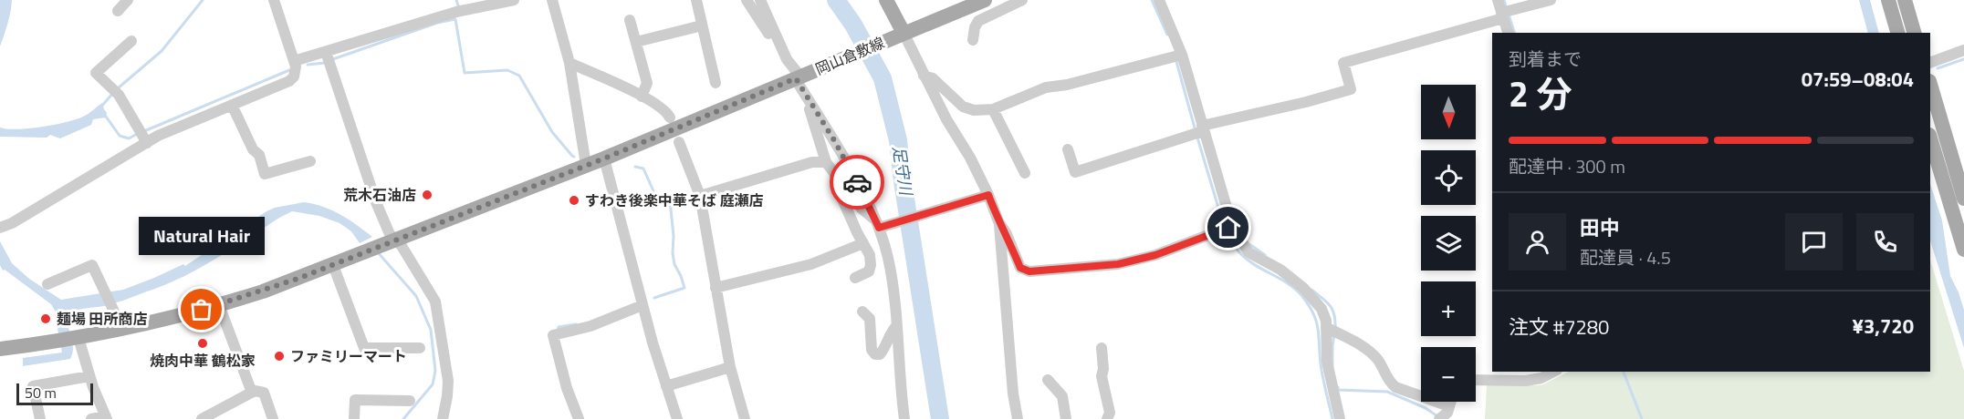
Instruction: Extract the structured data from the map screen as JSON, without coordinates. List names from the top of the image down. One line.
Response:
{"streets":{"main road":["岡山倉敷線"]},"water":["足守川"],"places":["荒木石油店","すわき後楽中華そば 庭瀬店","Natural Hair","麺場 田所商店","焼肉中華 鶴松家","ファミリーマート"],"scale_bar":"50 m","north":"bottom","page":{"heading":["2 分","到着まで","07:59–08:04"],"panel":["田中","配達員 · 4.5","注文 #7280","¥3,720"],"map_buttons":["+","−"],"bar":"配達中 · 300 m","bubble":"Natural Hair","scale":"50 m"}}
